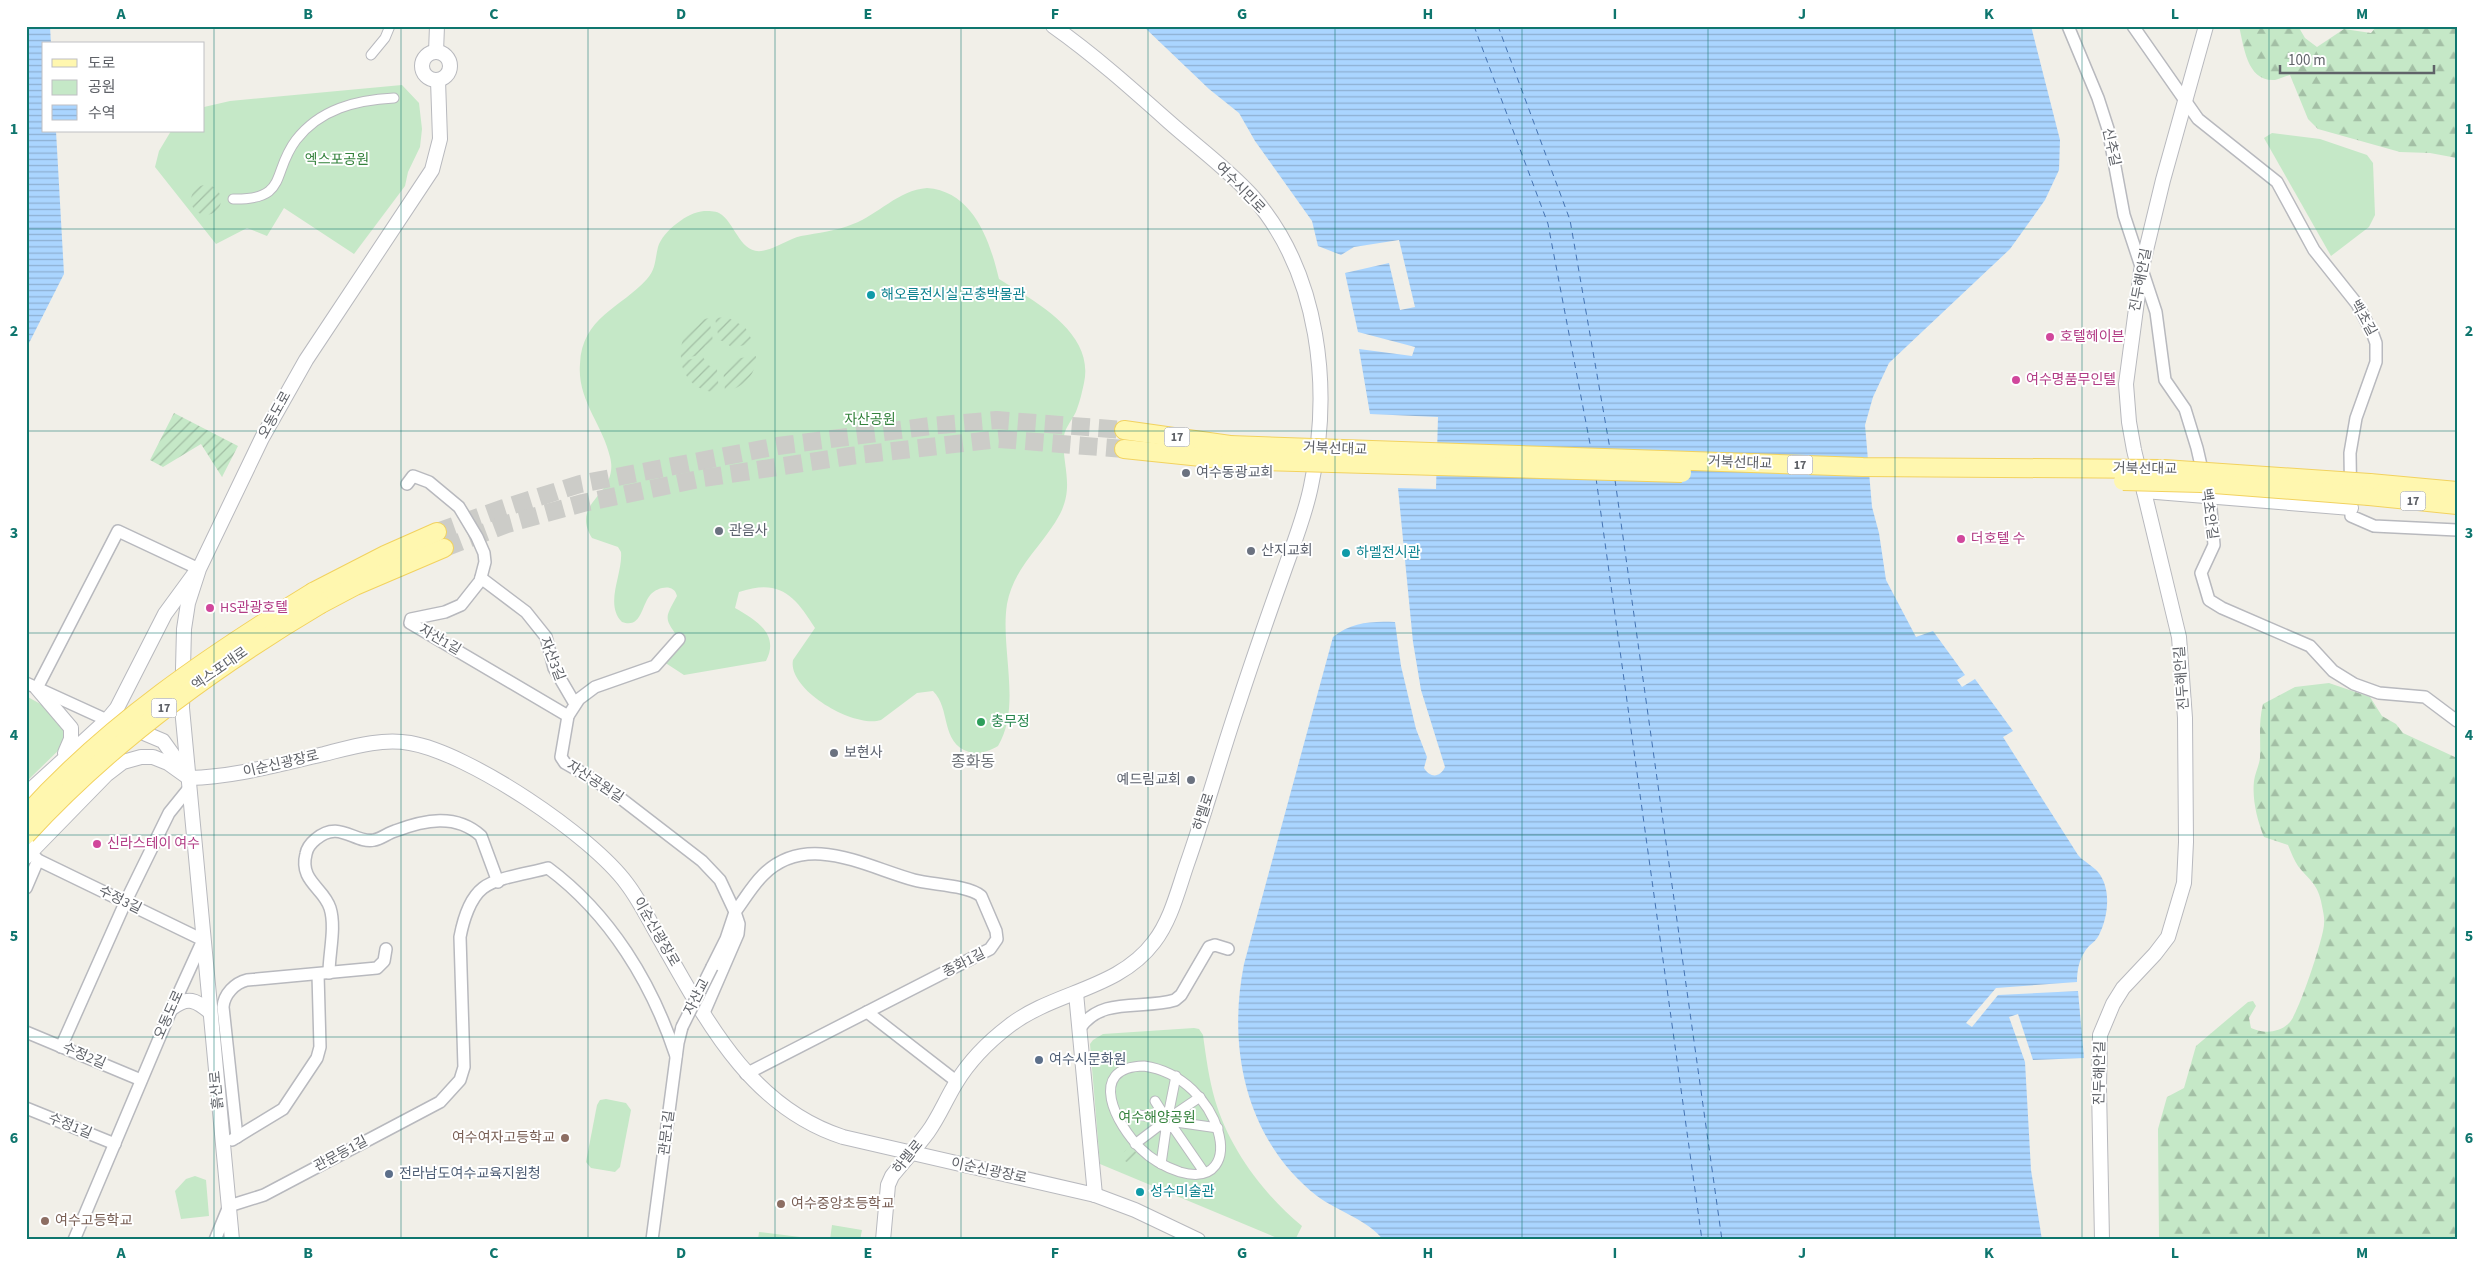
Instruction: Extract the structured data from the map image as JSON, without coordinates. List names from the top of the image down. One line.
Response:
{"streets":{"main road":["17","거북선대교","엑스포대로"],"street":["신추길","여수시민로","진두해안길","백초길","오동도로","백초안길","자산1길","자산3길","이순신광장로","자산공원길","하멜로","수정3길","종화1길","자산교","수정2길","흙산로","수정1길","관문1길","관문동1길"]},"crossings":[["신추길","진두해안길"],["신추길","백초안길"],["여수시민로","하멜로"],["진두해안길","백초길"],["진두해안길","백초안길"],["오동도로","이순신광장로"],["오동도로","수정3길"],["오동도로","수정2길"],["오동도로","흙산로"],["오동도로","수정1길"],["17","거북선대교"],["자산1길","자산3길"],["자산1길","자산공원길"],["자산3길","자산공원길"],["이순신광장로","자산공원길"],["이순신광장로","하멜로"],["이순신광장로","종화1길"],["자산공원길","종화1길"],["자산공원길","자산교"],["수정3길","흙산로"],["종화1길","자산교"],["자산교","관문1길"],["흙산로","관문동1길"]],"districts":["종화동"],"parks":["엑스포공원","자산공원","여수해양공원"],"places":["해오름전시실 곤충박물관","호텔헤이븐","여수명품무인텔","여수동광교회","관음사","더호텔 수","산지교회","하멜전시관","HS관광호텔","충무정","보현사","예드림교회","신라스테이 여수","여수시문화원","여수여자고등학교","전라남도여수교육지원청","성수미술관","여수중앙초등학교","여수고등학교"],"legend":["도로","공원","수역"],"scale_bar":"100 m","grid":{"columns":["A","B","C","D","E","F","G","H","I","J","K","L","M"],"rows":["1","2","3","4","5","6"]}}
